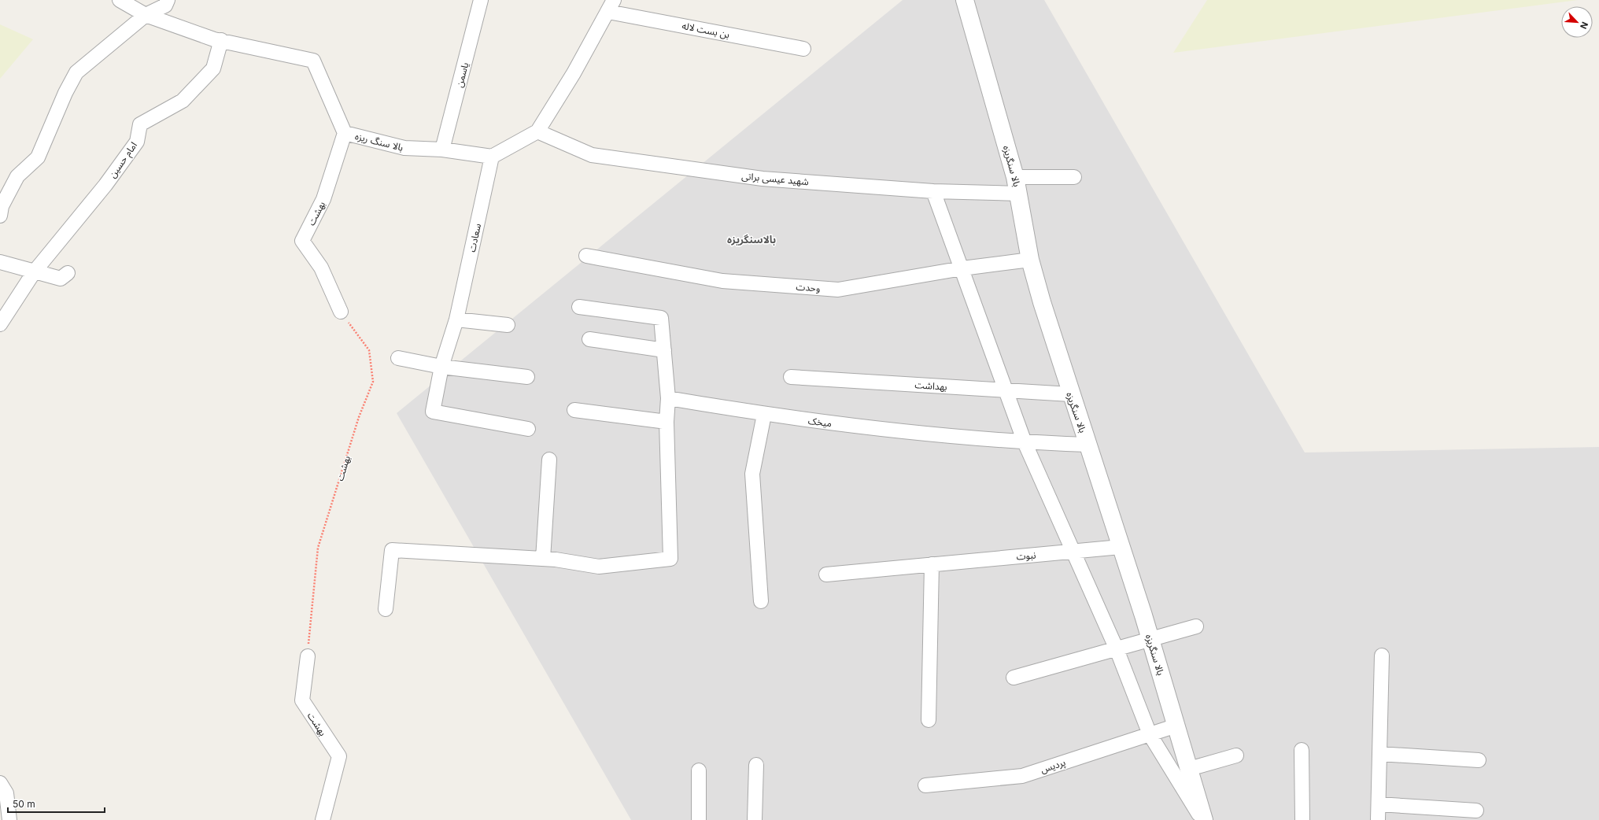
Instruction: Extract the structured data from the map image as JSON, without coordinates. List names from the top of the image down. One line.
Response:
{"streets":{"street":["بن بست لاله","یاسمن","بالا سنگ ریزه","امام حسین","بالا سنگریزه","شهید عیسی براتی","بهشت","سعادت","وحدت","بهداشت","میخک","نبوت","پردیس"]},"crossings":[["یاسمن","بالا سنگ ریزه"],["بالا سنگ ریزه","امام حسین"],["بالا سنگ ریزه","بهشت"],["بالا سنگ ریزه","سعادت"],["بالا سنگریزه","شهید عیسی براتی"],["بالا سنگریزه","وحدت"],["بالا سنگریزه","بهداشت"],["بالا سنگریزه","میخک"],["بالا سنگریزه","نبوت"],["بالا سنگریزه","پردیس"]],"districts":["بالاسنگریزه"],"scale_bar":"50 m","north":"bottom right"}
